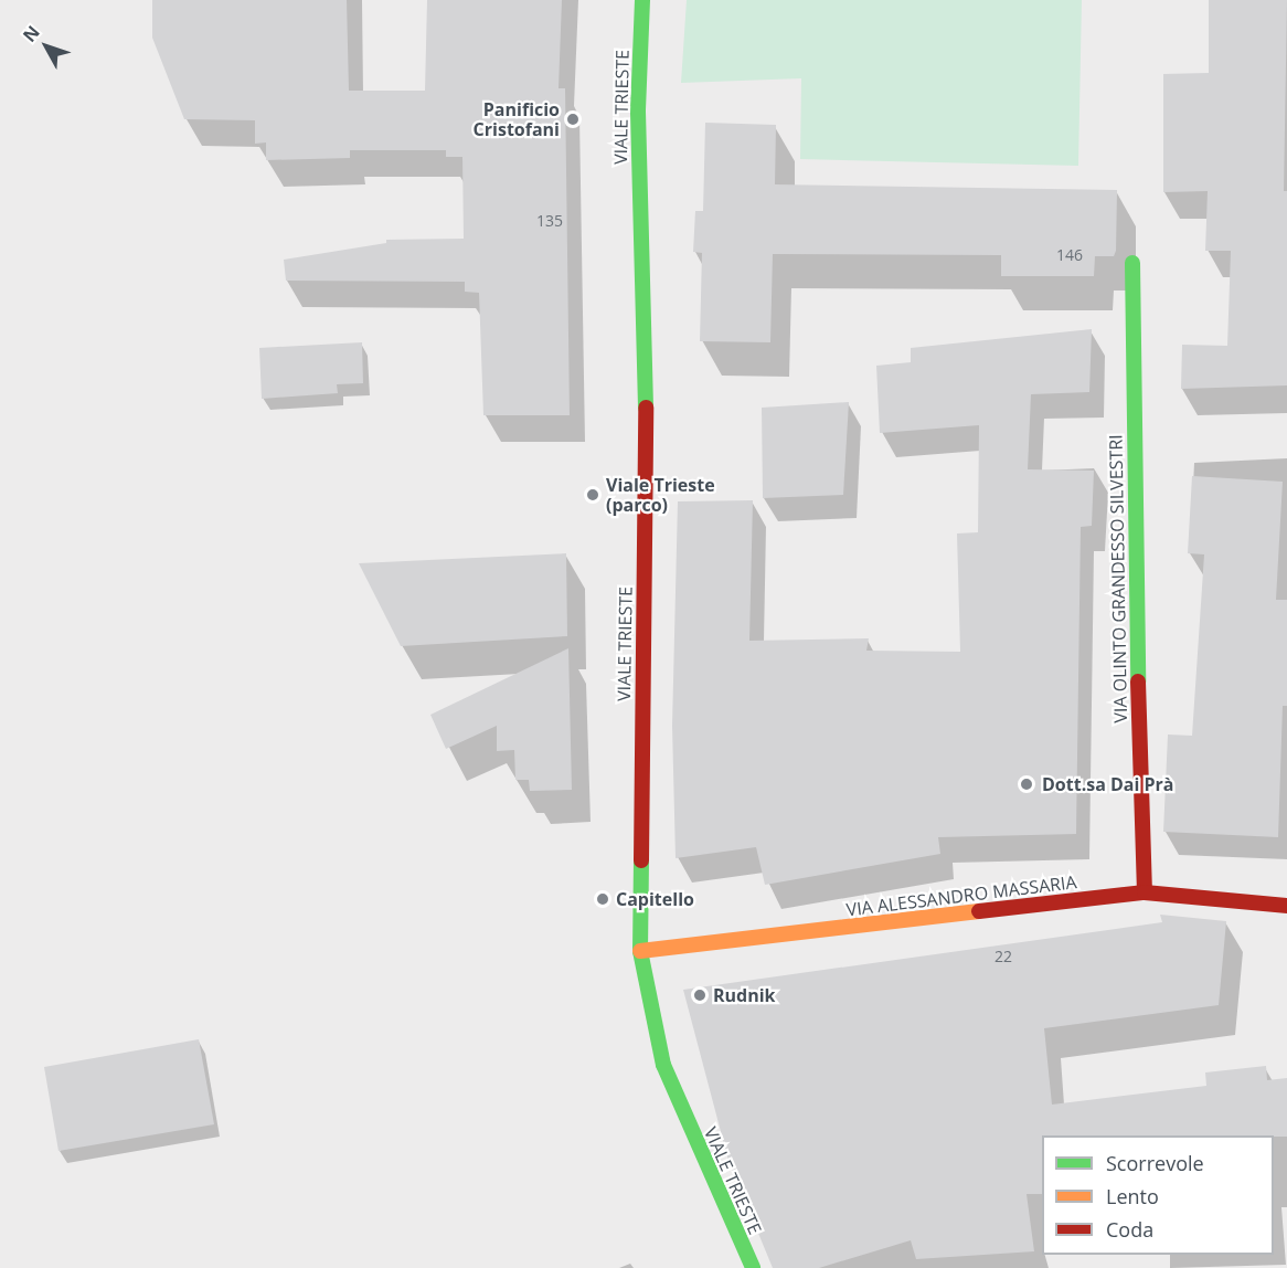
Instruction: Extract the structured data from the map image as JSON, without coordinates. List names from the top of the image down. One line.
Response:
{"streets":{"main road":["VIALE TRIESTE","VIA OLINTO GRANDESSO SILVESTRI","VIA ALESSANDRO MASSARIA"]},"crossings":[["VIALE TRIESTE","VIA ALESSANDRO MASSARIA"],["VIA OLINTO GRANDESSO SILVESTRI","VIA ALESSANDRO MASSARIA"]],"places":["Panificio Cristofani","Viale Trieste (parco)","Dott.sa Dai Prà","Capitello","Rudnik"],"house_numbers":["135","146","22"],"legend":["Scorrevole","Lento","Coda"],"north":"top left"}
